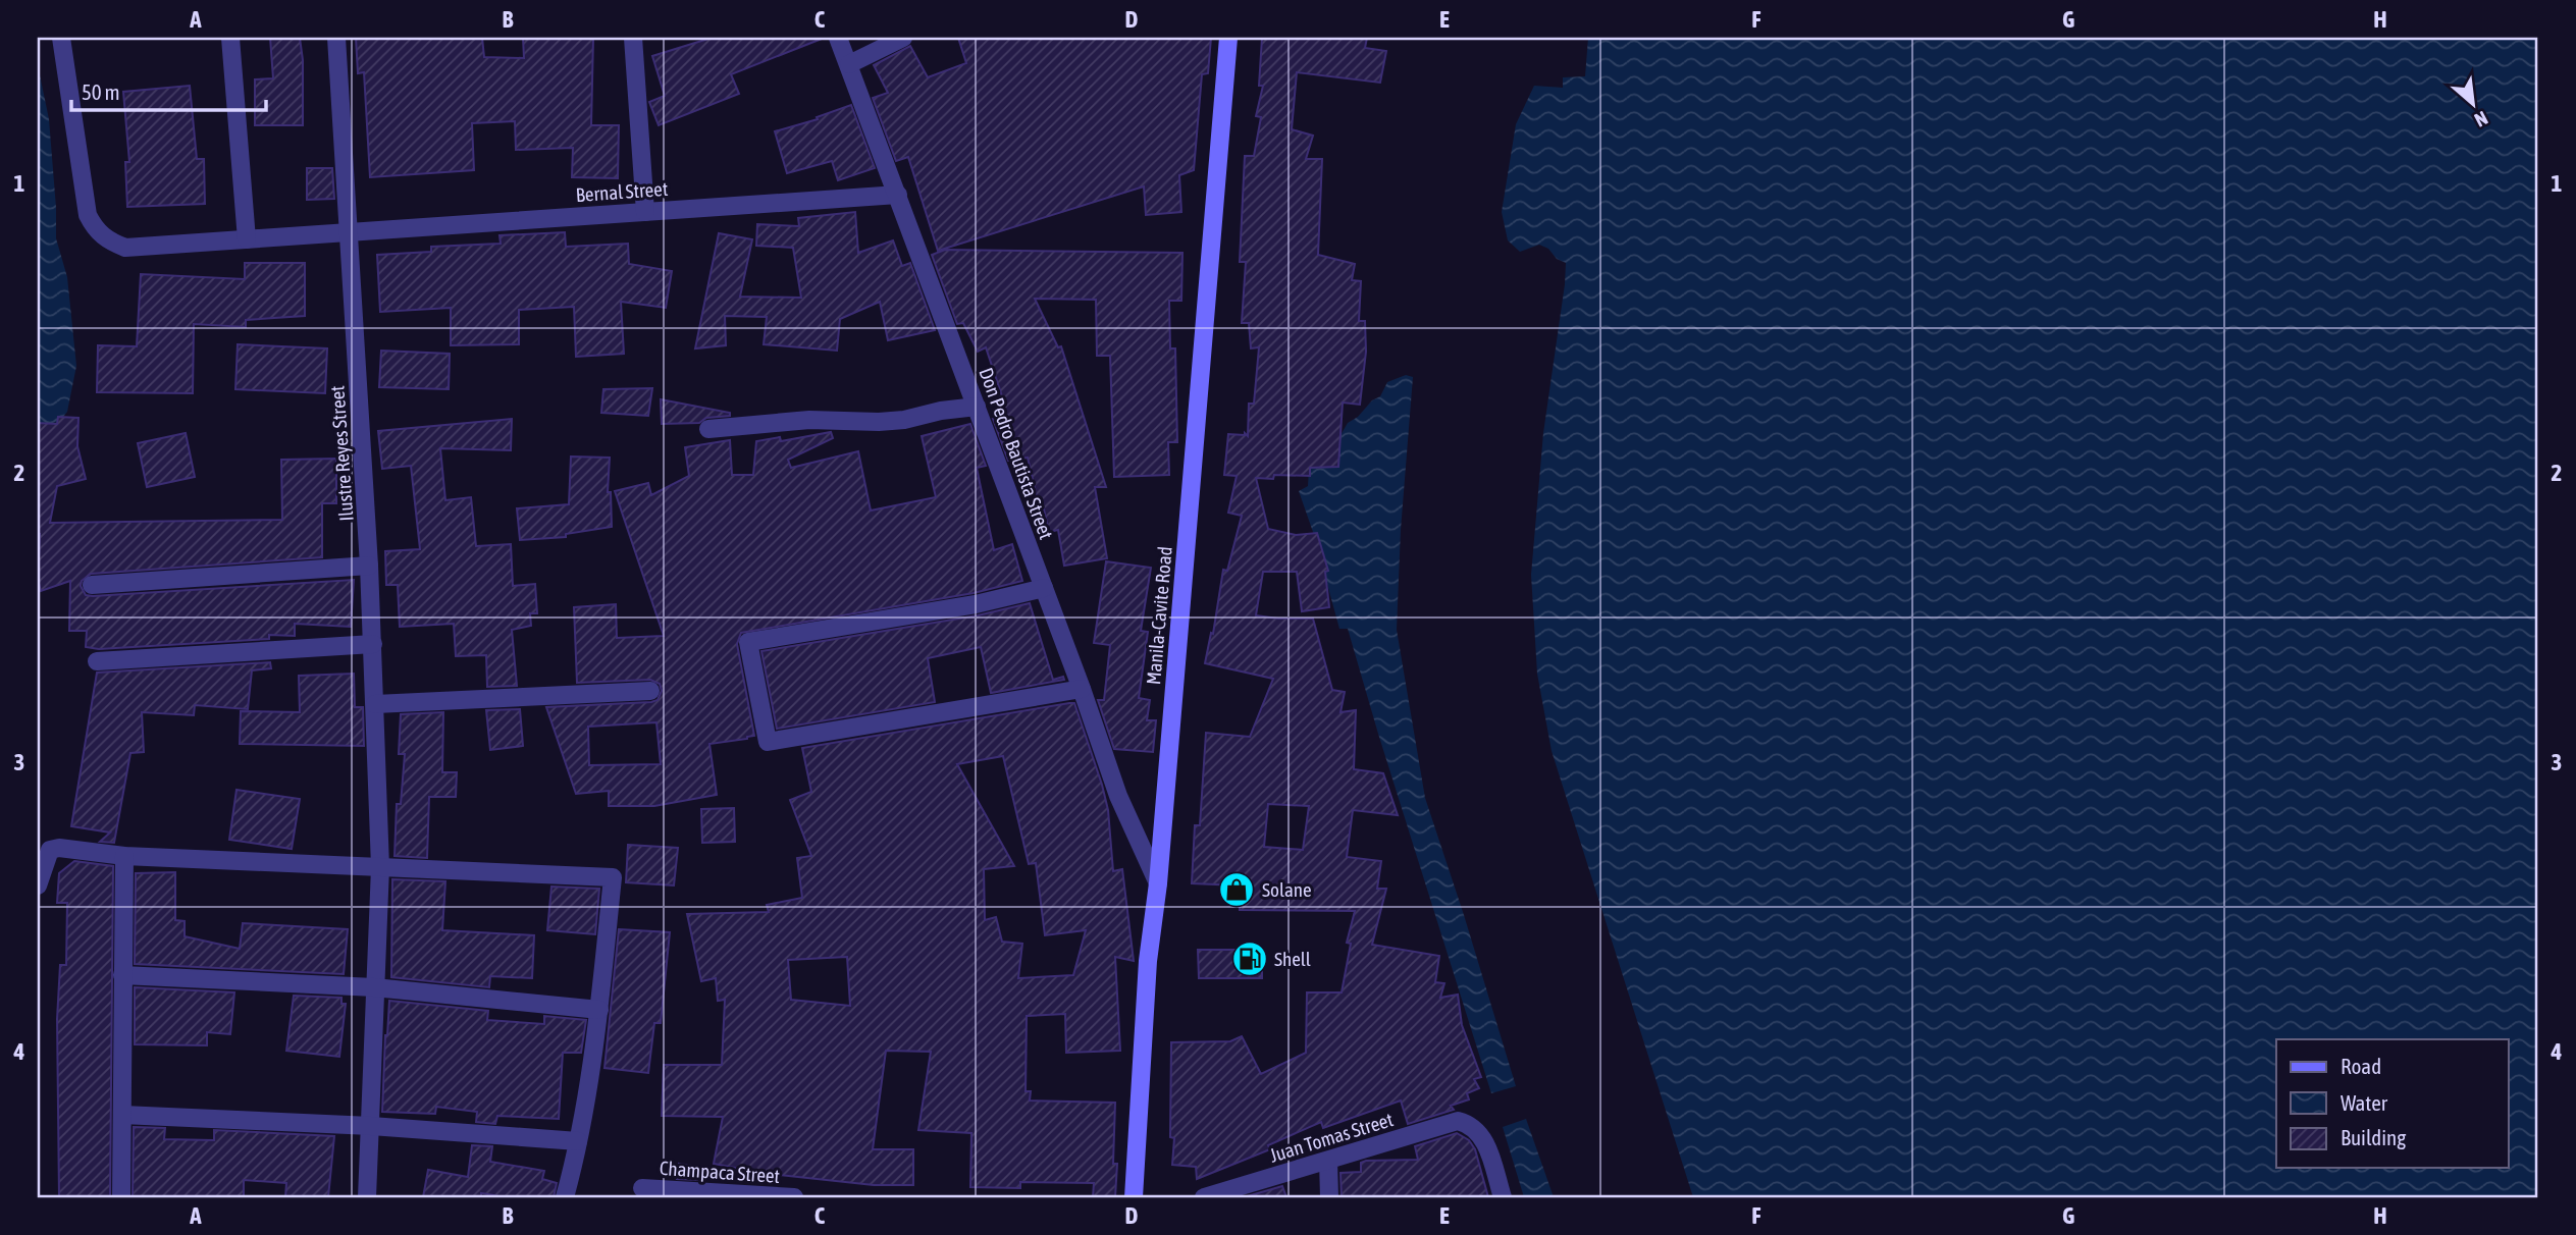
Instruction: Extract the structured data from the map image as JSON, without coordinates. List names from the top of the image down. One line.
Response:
{"streets":{"main road":["Manila-Cavite Road"],"street":["Bernal Street","Ilustre Reyes Street","Don Pedro Bautista Street","Juan Tomas Street","Champaca Street"]},"crossings":[["Bernal Street","Ilustre Reyes Street"],["Bernal Street","Don Pedro Bautista Street"],["Don Pedro Bautista Street","Manila-Cavite Road"]],"places":{"shop":["Solane"],"fuel station":["Shell"]},"legend":["Road","Water","Building"],"scale_bar":"50 m","north":"bottom right","grid":{"columns":["A","B","C","D","E","F","G","H"],"rows":["1","2","3","4"]}}
